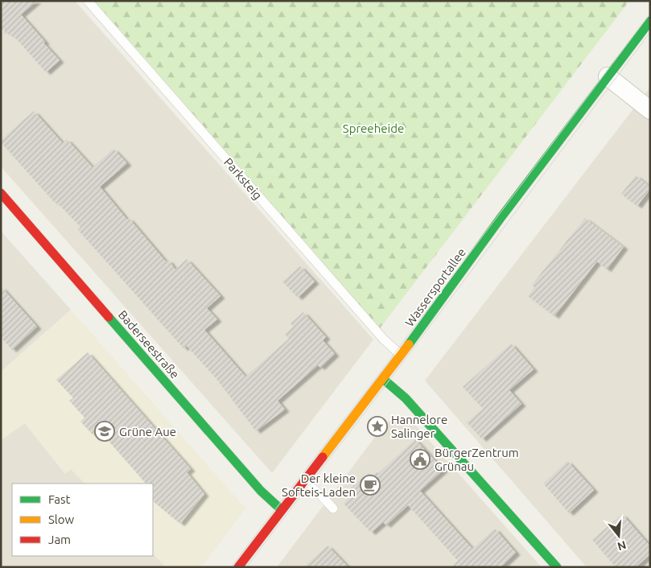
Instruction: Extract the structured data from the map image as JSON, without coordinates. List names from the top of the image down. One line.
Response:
{"streets":{"main road":["Wassersportallee","Baderseestraße"],"lane":["Parksteig"]},"crossings":[["Parksteig","Wassersportallee"],["Wassersportallee","Baderseestraße"]],"parks":["Spreeheide"],"places":{"place":["Hannelore Salinger"],"school or university":["Grüne Aue"],"public building":["BürgerZentrum Grünau"],"cafe":["Der kleine Softeis-Laden"]},"legend":["Fast","Slow","Jam"],"north":"bottom"}
